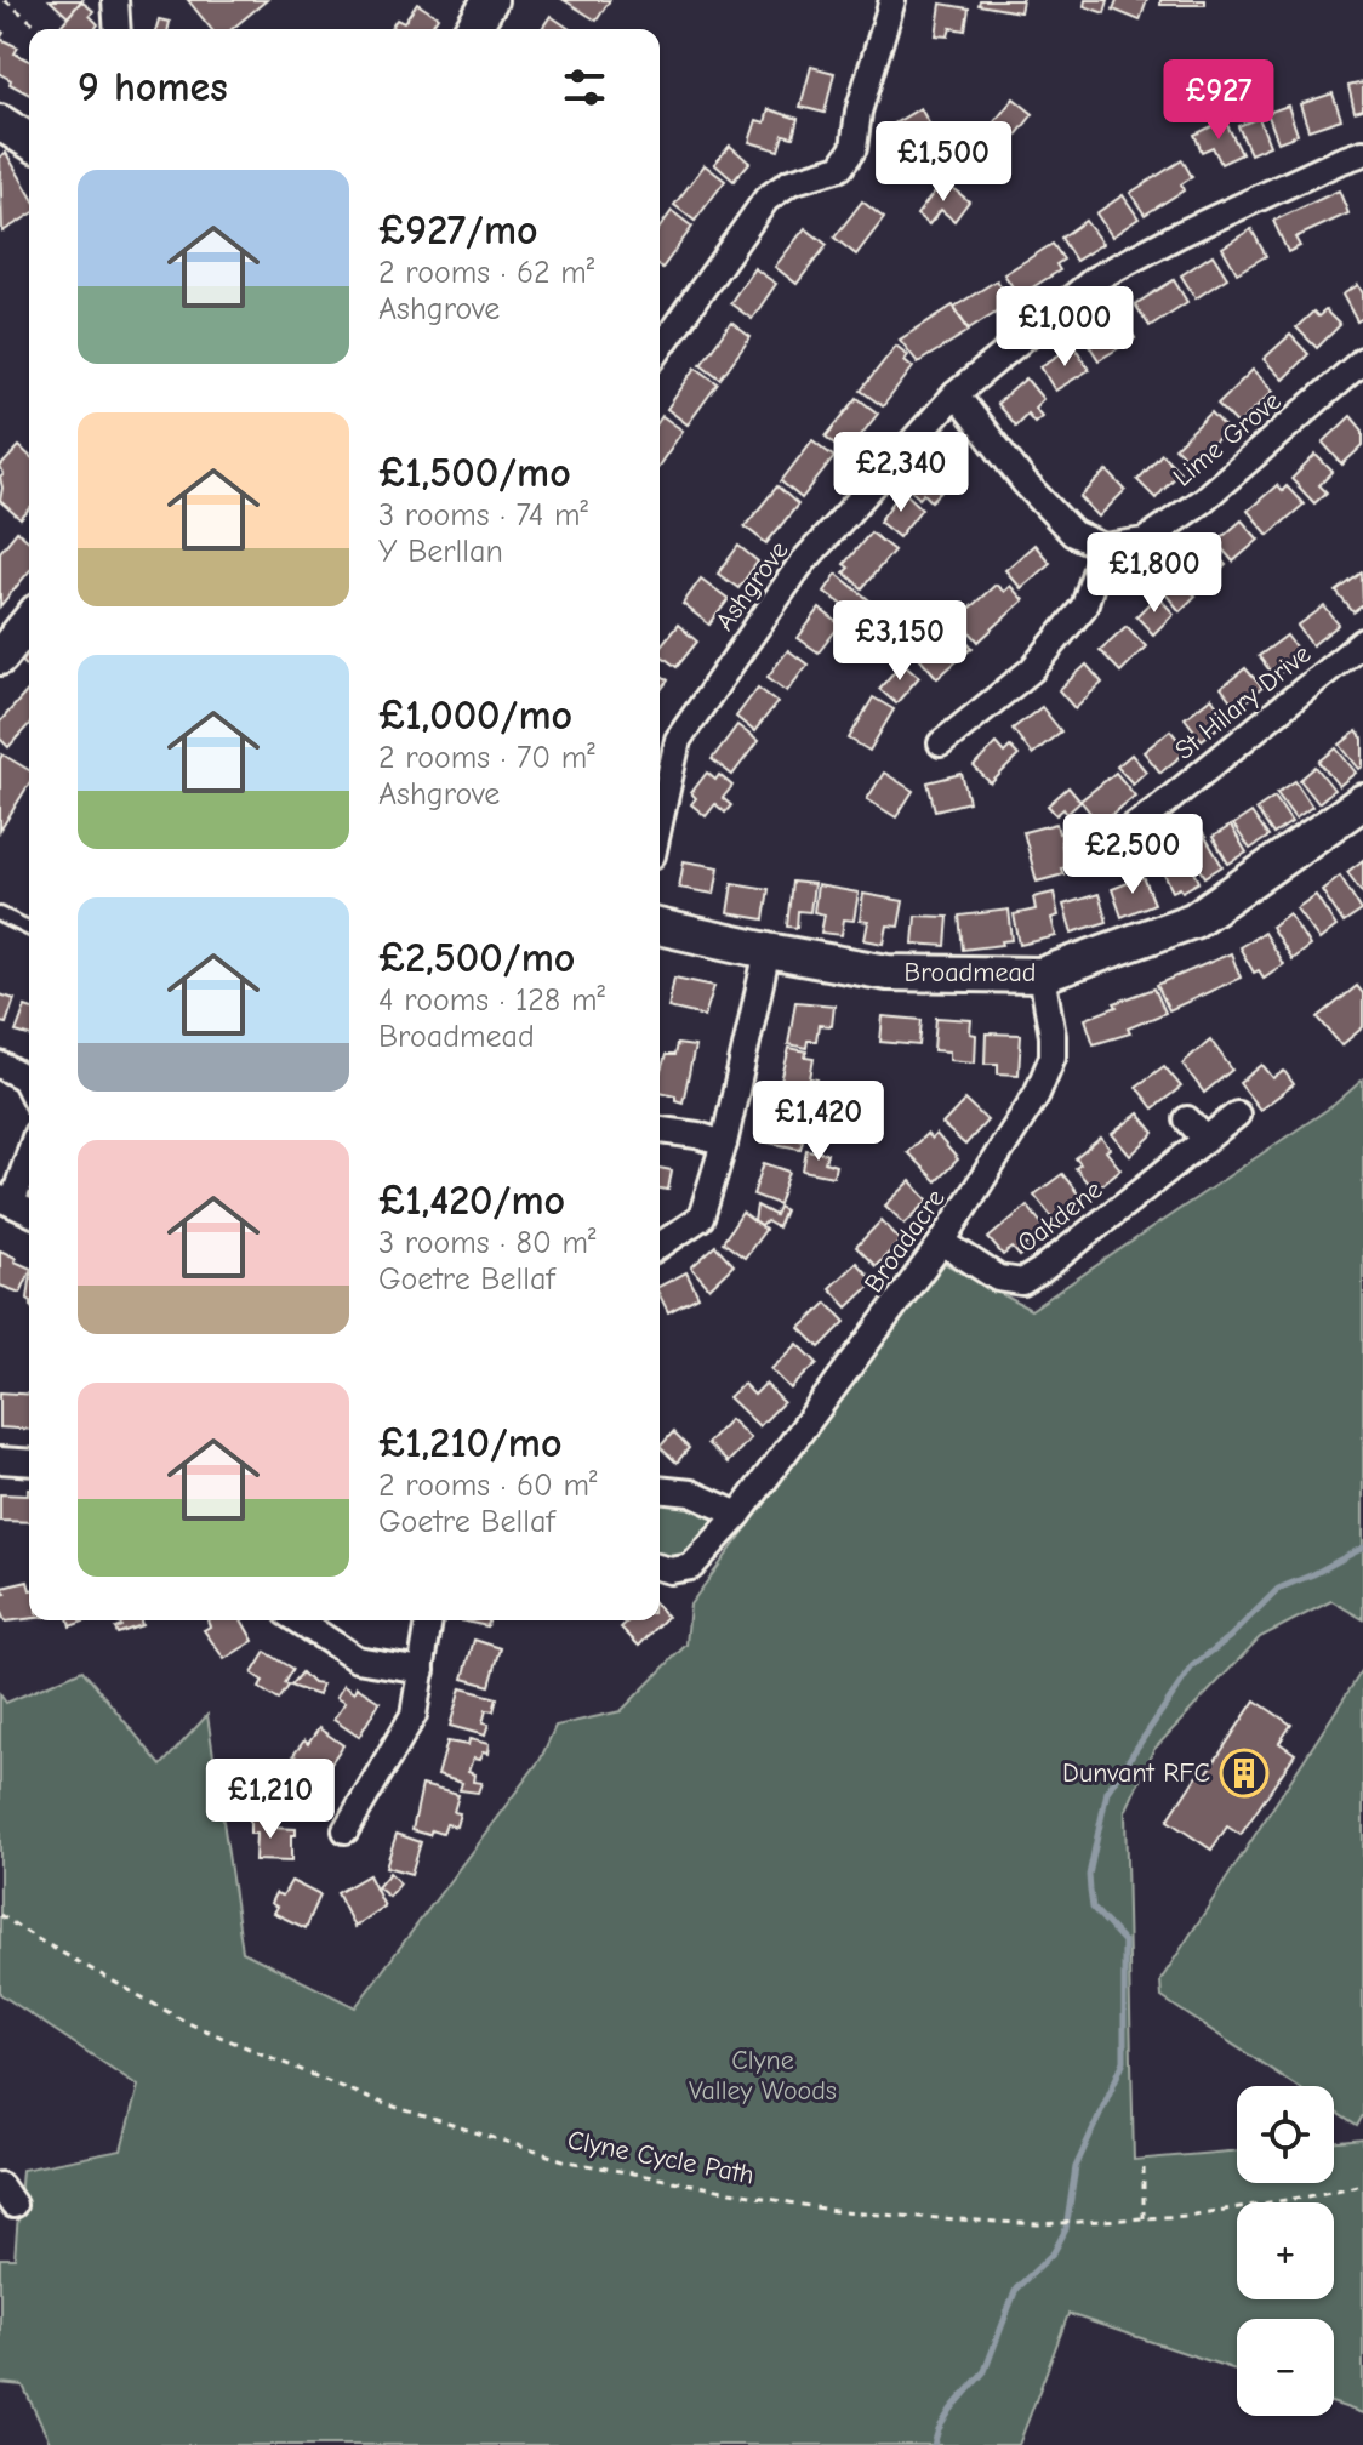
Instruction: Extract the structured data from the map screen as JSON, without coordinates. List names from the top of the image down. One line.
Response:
{"streets":{"street":["Lime Grove","Ashgrove","St Hilary Drive","Broadmead","Oakdene","Broadacre"],"path":["Clyne Cycle Path"]},"crossings":[["Broadmead","Broadacre"],["Oakdene","Broadacre"]],"parks":["Clyne Valley Woods"],"places":{"building":["Dunvant RFC"]},"page":{"heading":"9 homes","price":["£927","£1,500","£1,000","£2,340","£1,800","£3,150","£2,500","£1,420","£1,210"],"list":[{"name":"£927/mo","note":"2 rooms · 62 m² · Ashgrove"},{"name":"£1,500/mo","note":"3 rooms · 74 m² · Y Berllan"},{"name":"£1,000/mo","note":"2 rooms · 70 m² · Ashgrove"},{"name":"£2,500/mo","note":"4 rooms · 128 m² · Broadmead"},{"name":"£1,420/mo","note":"3 rooms · 80 m² · Goetre Bellaf"},{"name":"£1,210/mo","note":"2 rooms · 60 m² · Goetre Bellaf"}],"map_buttons":["+","−"]}}
